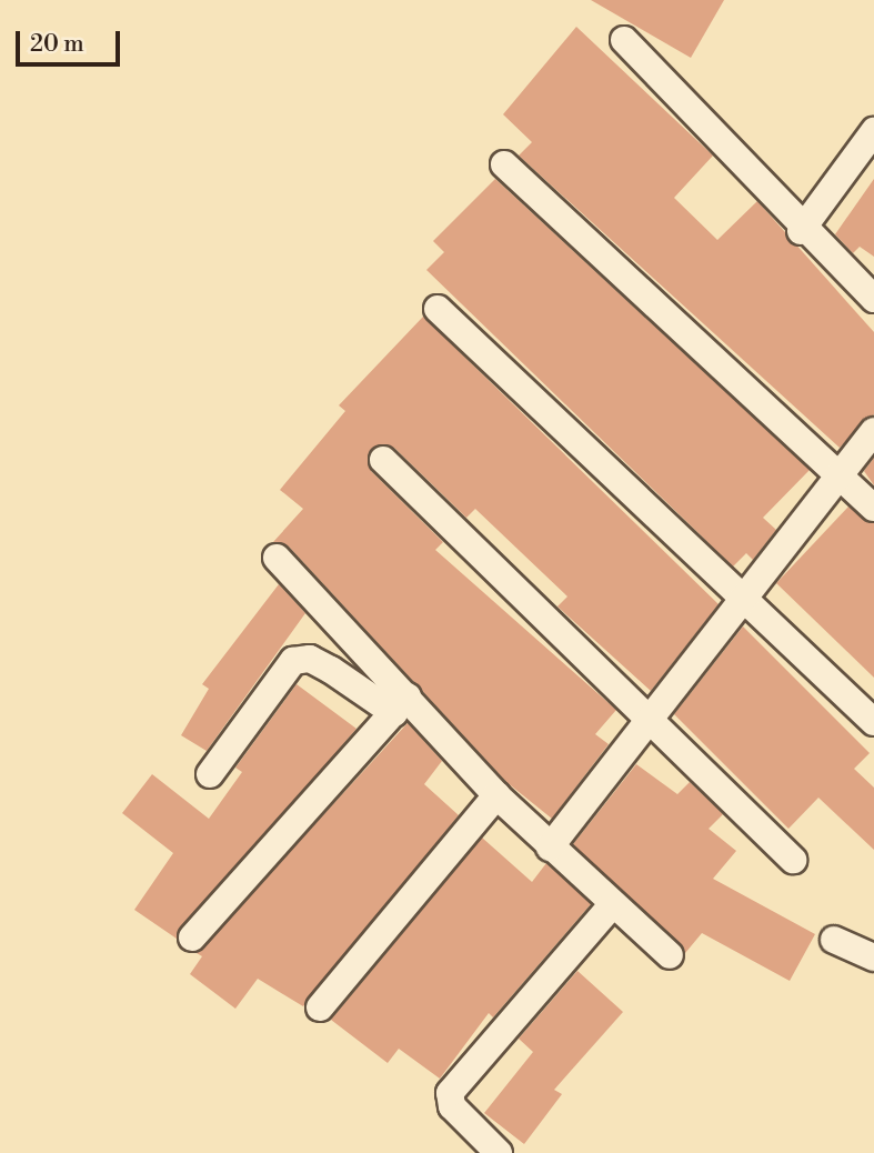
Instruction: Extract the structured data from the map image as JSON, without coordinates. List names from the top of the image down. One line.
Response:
{"scale_bar":"20 m"}
